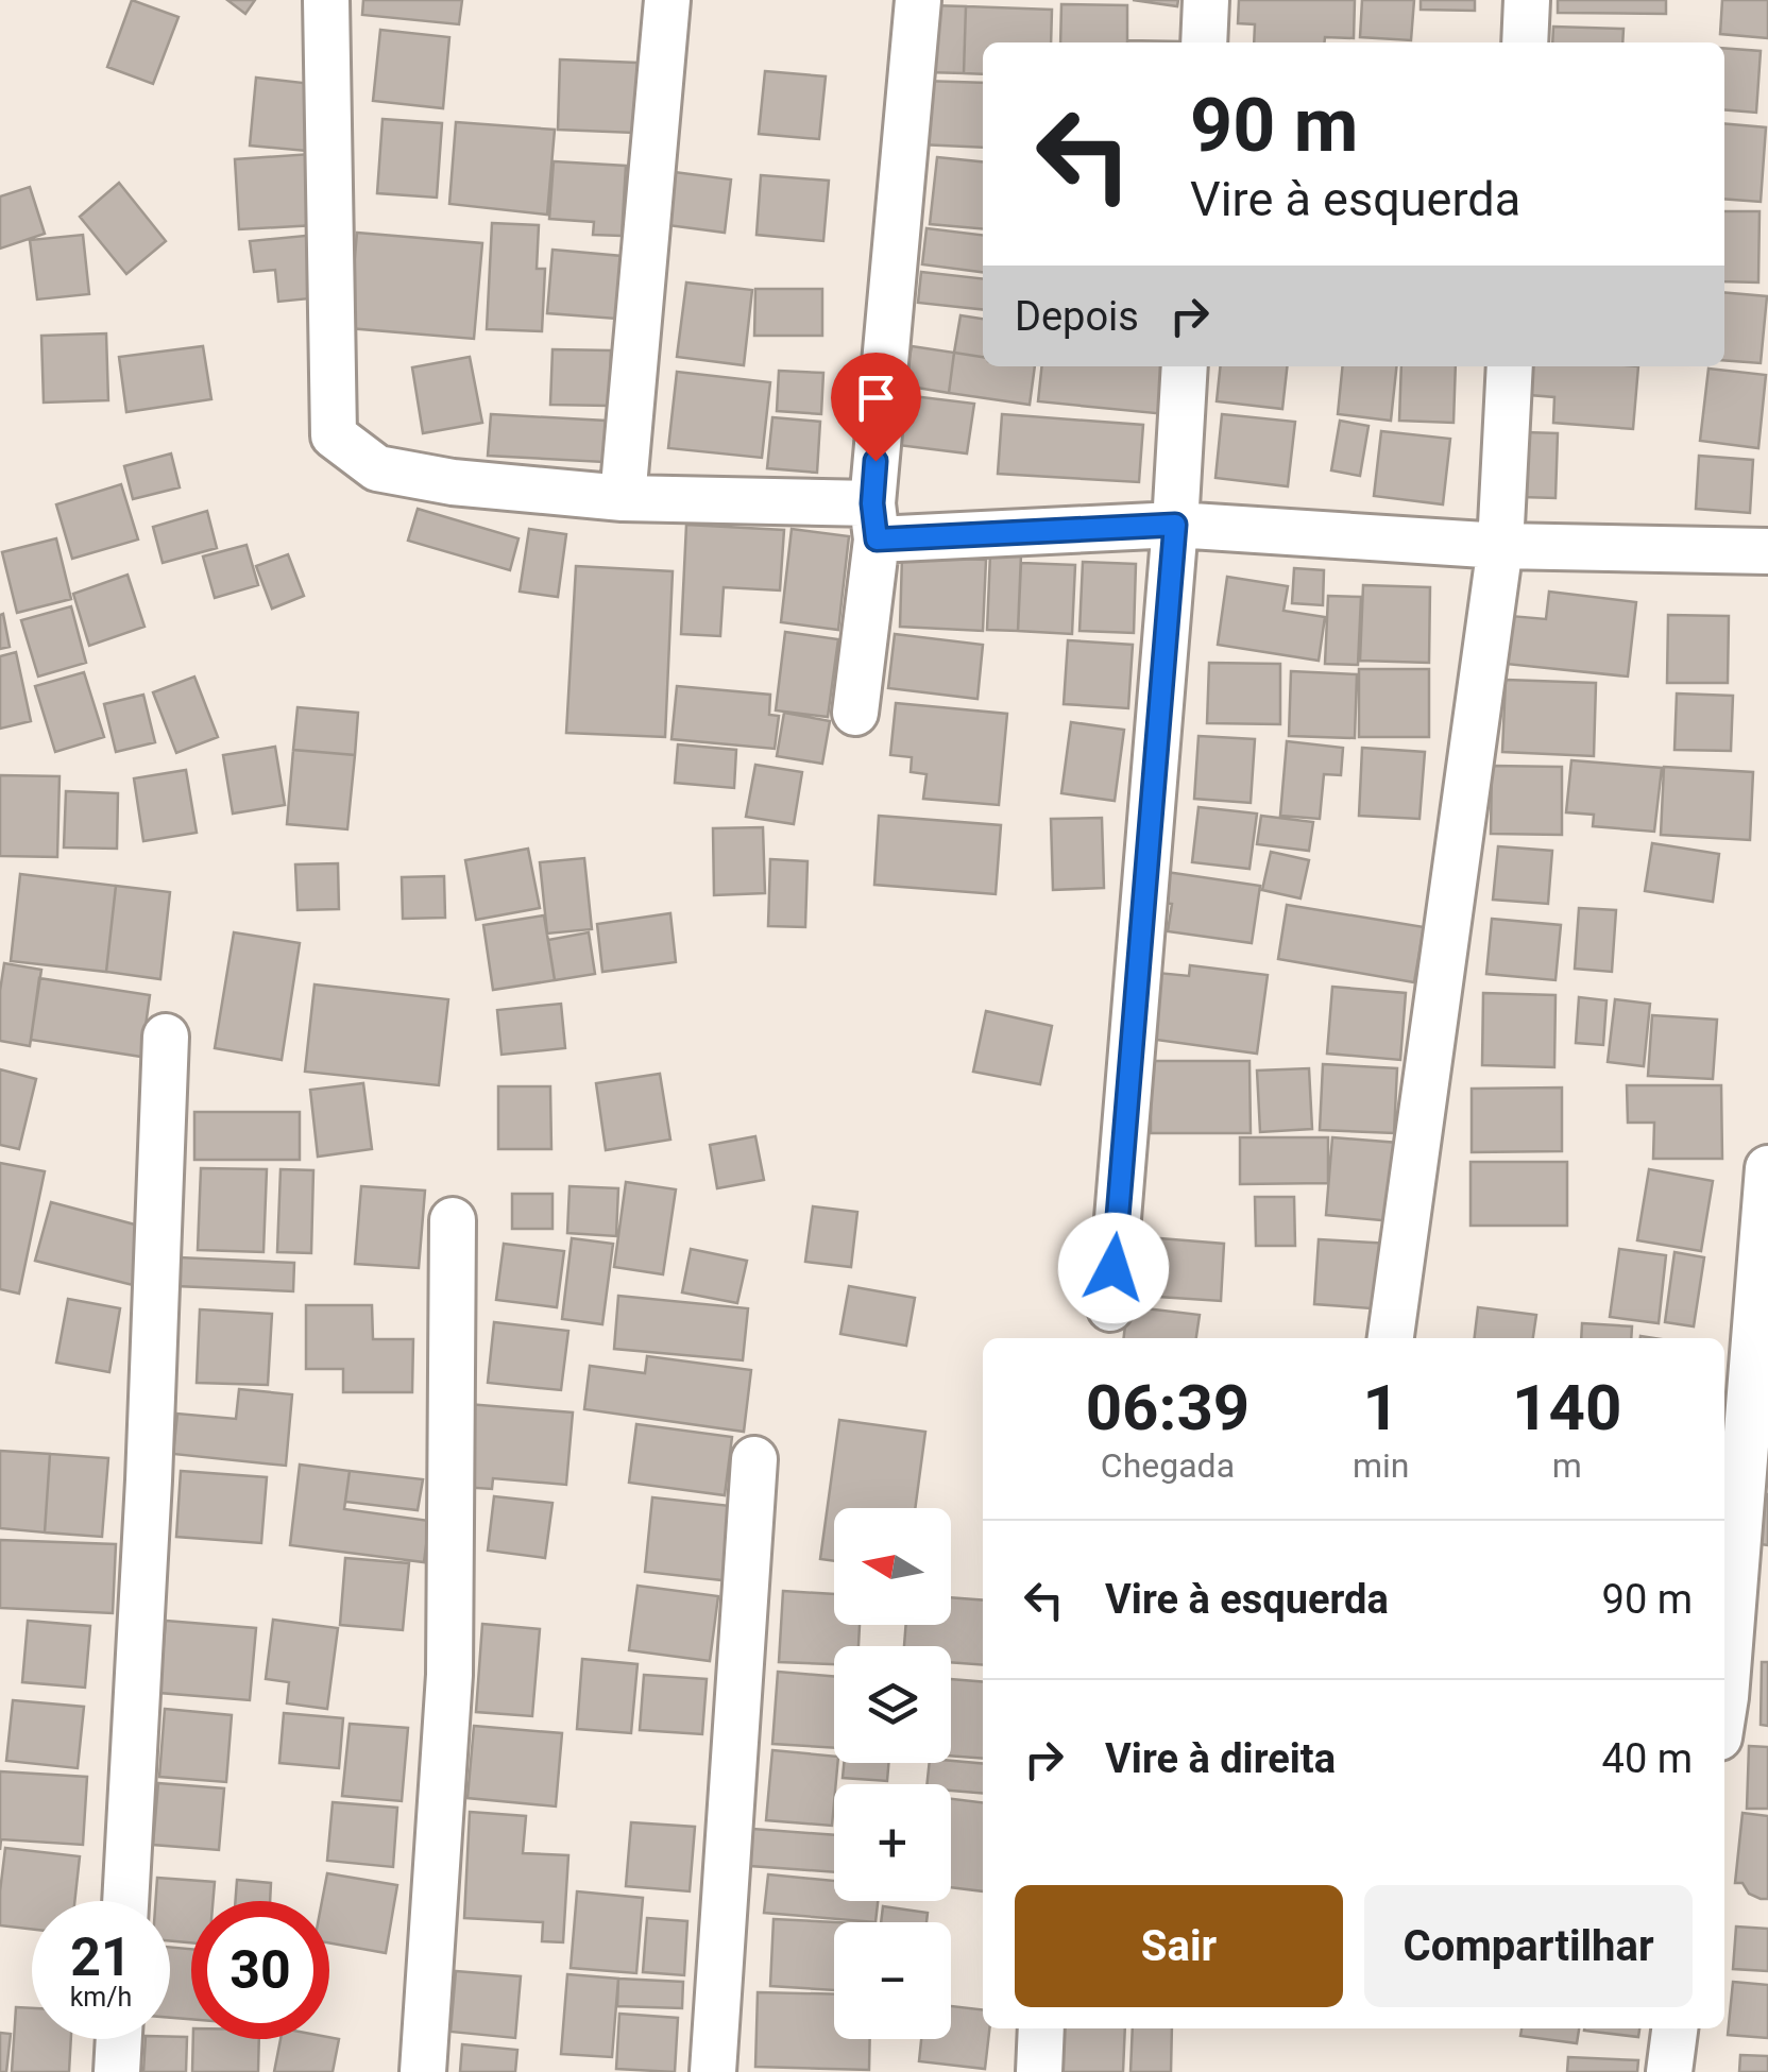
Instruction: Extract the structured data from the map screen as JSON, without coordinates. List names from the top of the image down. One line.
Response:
{"north":"left","page":{"turn":["90 m","Vire à esquerda"],"then":"Depois","eta":["06:39","Chegada","1","min","140","m"],"map_buttons":["+","−"],"list":[{"name":"Vire à esquerda","value":"90 m"},{"name":"Vire à direita","value":"40 m"}],"buttons":["Sair","Compartilhar"],"speed":"21 km/h","limit":"30"}}
